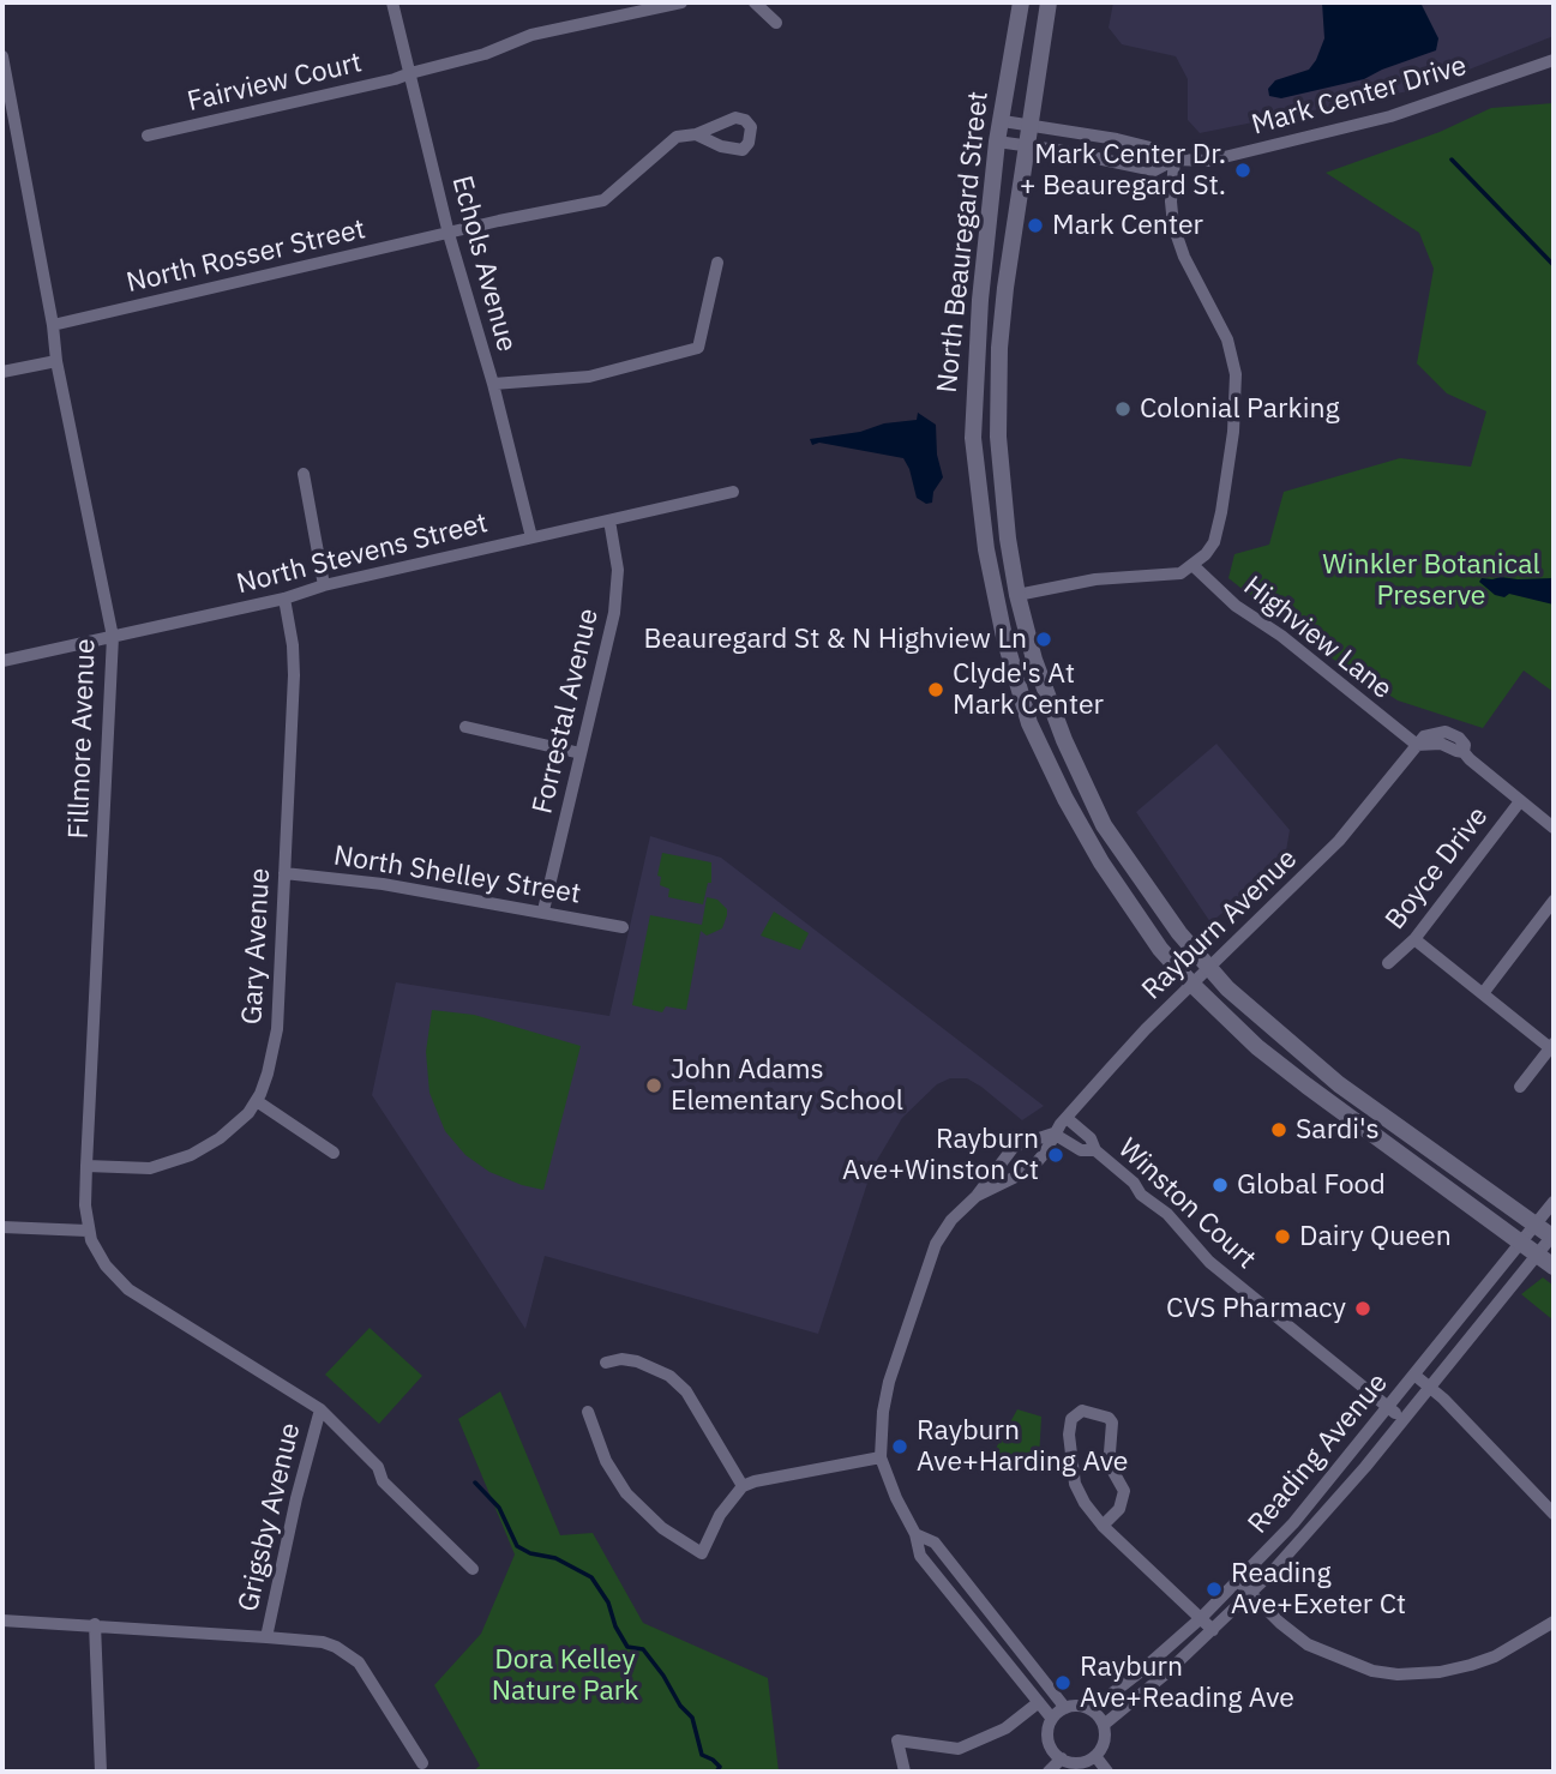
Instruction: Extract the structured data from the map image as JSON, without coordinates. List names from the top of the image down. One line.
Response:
{"streets":{"main road":["North Beauregard Street"],"street":["Fairview Court","Mark Center Drive","North Rosser Street","Echols Avenue","North Stevens Street","Highview Lane","Forrestal Avenue","Fillmore Avenue","Boyce Drive","North Shelley Street","Rayburn Avenue","Gary Avenue","Winston Court","Reading Avenue","Grigsby Avenue"]},"crossings":[["Fairview Court","Echols Avenue"],["Mark Center Drive","North Beauregard Street"],["North Beauregard Street","Rayburn Avenue"],["North Beauregard Street","Reading Avenue"],["North Rosser Street","Echols Avenue"],["North Rosser Street","Fillmore Avenue"],["Echols Avenue","North Stevens Street"],["North Stevens Street","Forrestal Avenue"],["North Stevens Street","Fillmore Avenue"],["North Stevens Street","Gary Avenue"],["Highview Lane","Rayburn Avenue"],["Forrestal Avenue","North Shelley Street"],["Fillmore Avenue","Gary Avenue"],["North Shelley Street","Gary Avenue"],["Rayburn Avenue","Winston Court"],["Rayburn Avenue","Reading Avenue"],["Winston Court","Reading Avenue"]],"parks":["Winkler Botanical Preserve","Dora Kelley Nature Park"],"places":["Mark Center Dr. + Beauregard St.","Mark Center","Colonial Parking","Beauregard St & N Highview Ln","Clyde's At Mark Center","John Adams Elementary School","Sardi's","Rayburn Ave+Winston Ct","Global Food","Dairy Queen","CVS Pharmacy","Rayburn Ave+Harding Ave","Reading Ave+Exeter Ct","Rayburn Ave+Reading Ave"]}
